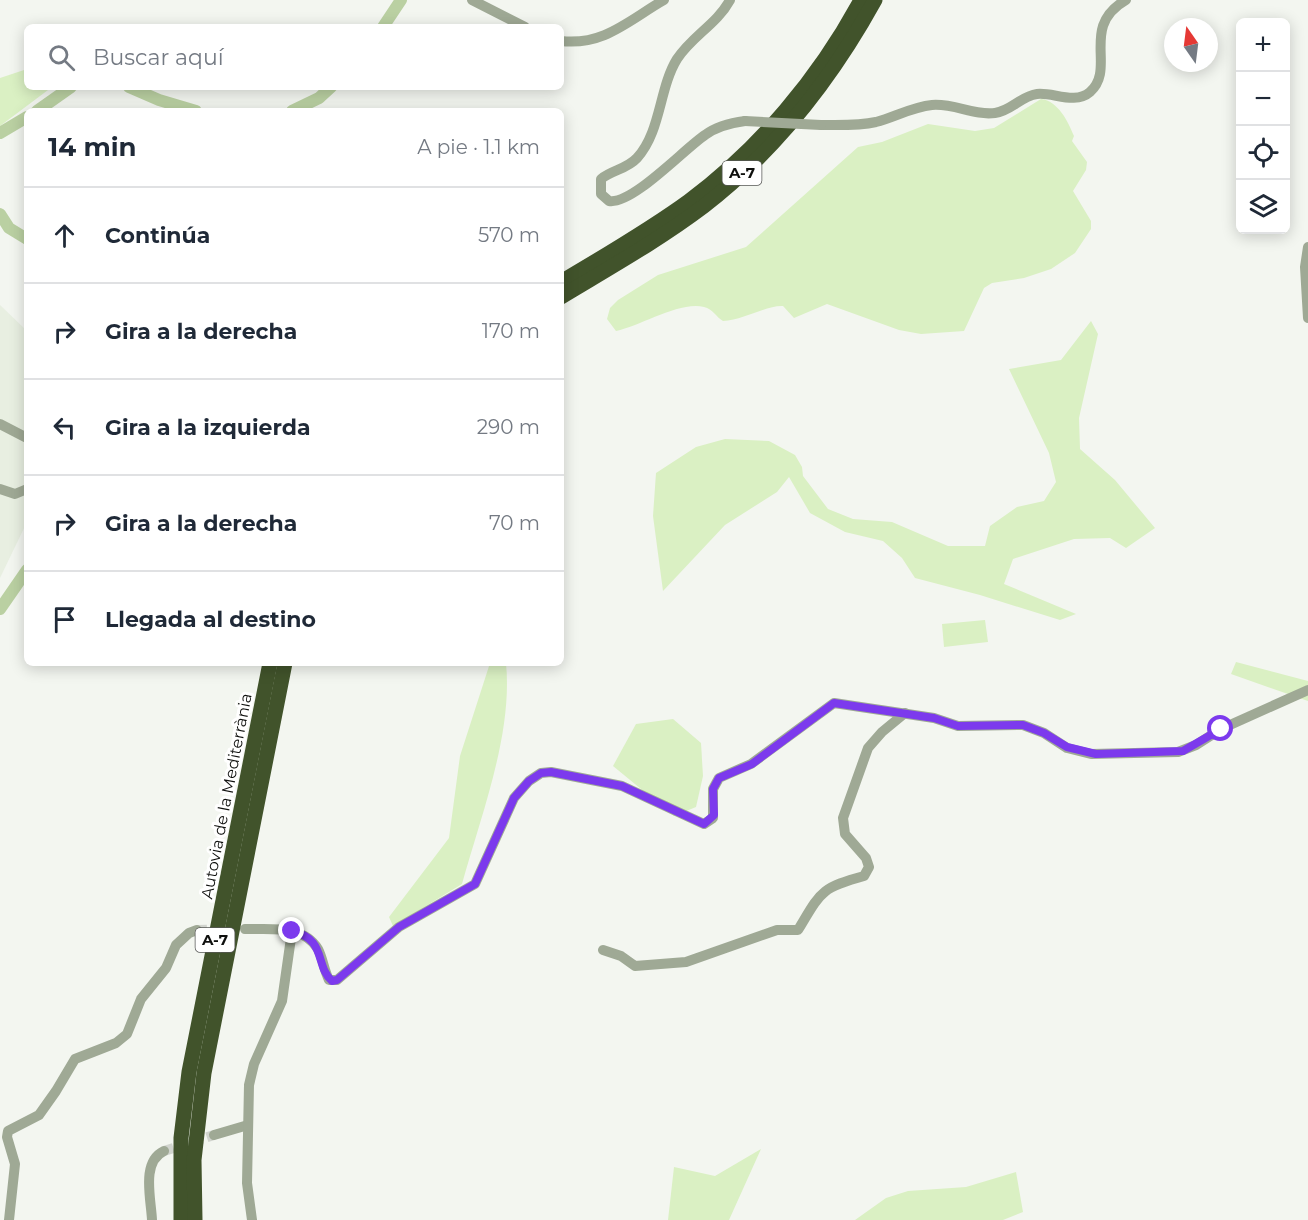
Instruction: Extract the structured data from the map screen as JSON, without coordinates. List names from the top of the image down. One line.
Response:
{"streets":{"highway":["A-7","Autovia de la Mediterrània"]},"north":"top","page":{"map_buttons":["+","−"],"search":"Buscar aquí","heading":["14 min","A pie · 1.1 km"],"list":[["Continúa","570 m"],["Gira a la derecha","170 m"],["Gira a la izquierda","290 m"],["Gira a la derecha","70 m"],"Llegada al destino"]}}
